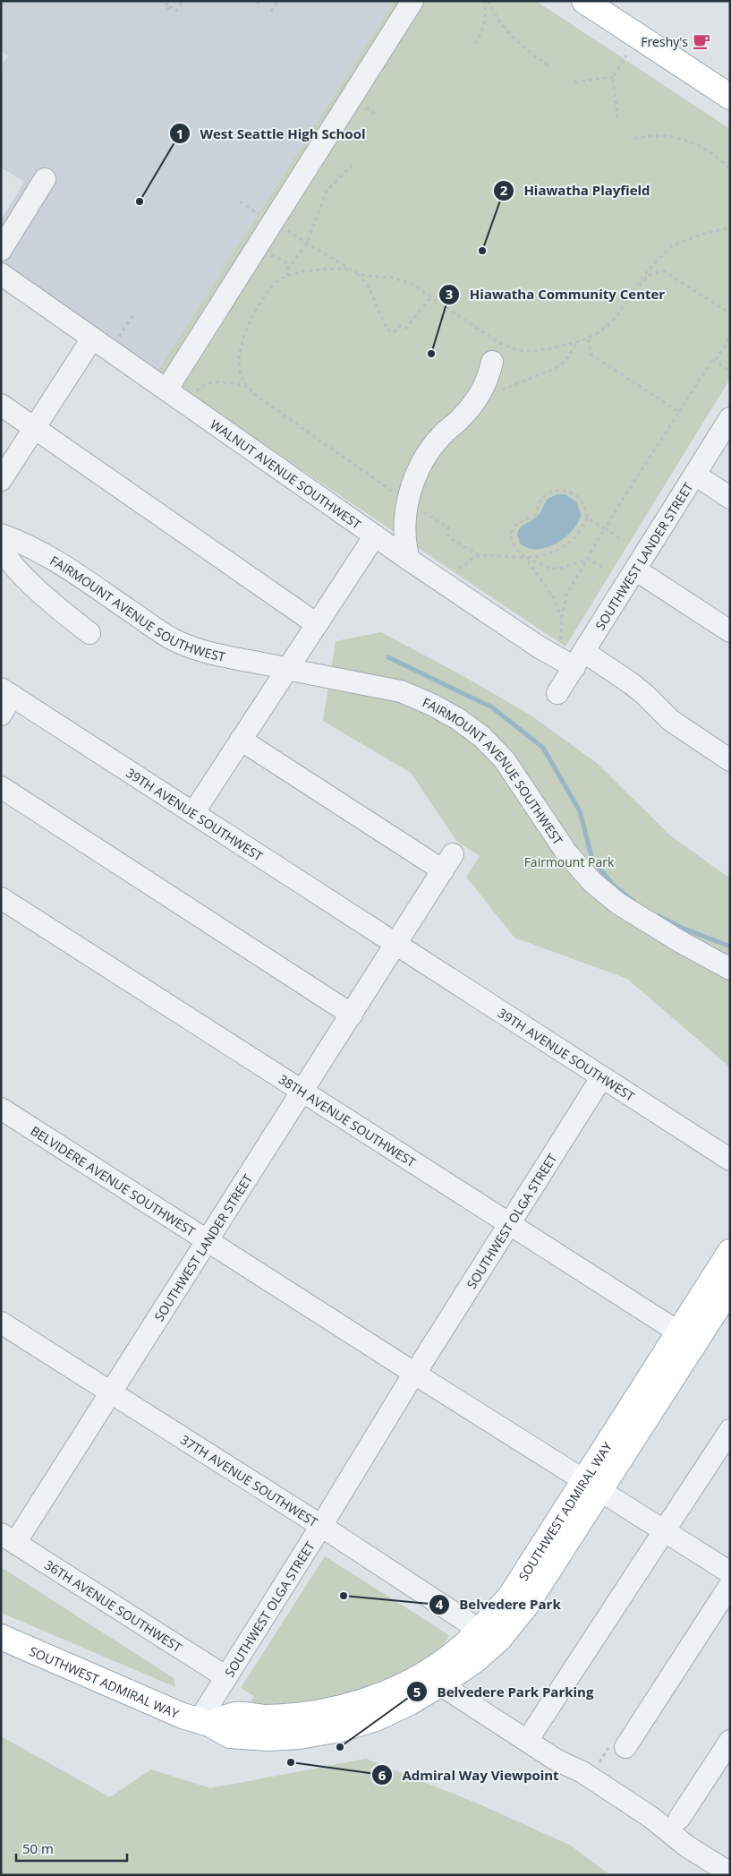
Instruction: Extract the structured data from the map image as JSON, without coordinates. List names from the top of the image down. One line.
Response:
{"streets":{"main road":["SOUTHWEST ADMIRAL WAY"],"street":["WALNUT AVENUE SOUTHWEST","SOUTHWEST LANDER STREET","FAIRMOUNT AVENUE SOUTHWEST","39TH AVENUE SOUTHWEST","38TH AVENUE SOUTHWEST","BELVIDERE AVENUE SOUTHWEST","SOUTHWEST OLGA STREET","37TH AVENUE SOUTHWEST","36TH AVENUE SOUTHWEST"]},"crossings":[["WALNUT AVENUE SOUTHWEST","SOUTHWEST LANDER STREET"],["SOUTHWEST LANDER STREET","39TH AVENUE SOUTHWEST"],["SOUTHWEST LANDER STREET","38TH AVENUE SOUTHWEST"],["SOUTHWEST LANDER STREET","BELVIDERE AVENUE SOUTHWEST"],["SOUTHWEST LANDER STREET","37TH AVENUE SOUTHWEST"],["SOUTHWEST LANDER STREET","36TH AVENUE SOUTHWEST"],["39TH AVENUE SOUTHWEST","SOUTHWEST OLGA STREET"],["38TH AVENUE SOUTHWEST","SOUTHWEST OLGA STREET"],["38TH AVENUE SOUTHWEST","SOUTHWEST ADMIRAL WAY"],["BELVIDERE AVENUE SOUTHWEST","SOUTHWEST OLGA STREET"],["BELVIDERE AVENUE SOUTHWEST","SOUTHWEST ADMIRAL WAY"],["SOUTHWEST OLGA STREET","37TH AVENUE SOUTHWEST"],["SOUTHWEST OLGA STREET","SOUTHWEST ADMIRAL WAY"],["SOUTHWEST OLGA STREET","36TH AVENUE SOUTHWEST"],["37TH AVENUE SOUTHWEST","SOUTHWEST ADMIRAL WAY"]],"parks":["Fairmount Park"],"places":{"cafe":["Freshy's"],"other":["West Seattle High School","Hiawatha Playfield","Hiawatha Community Center","Belvedere Park","Belvedere Park Parking","Admiral Way Viewpoint"]},"scale_bar":"50 m"}
